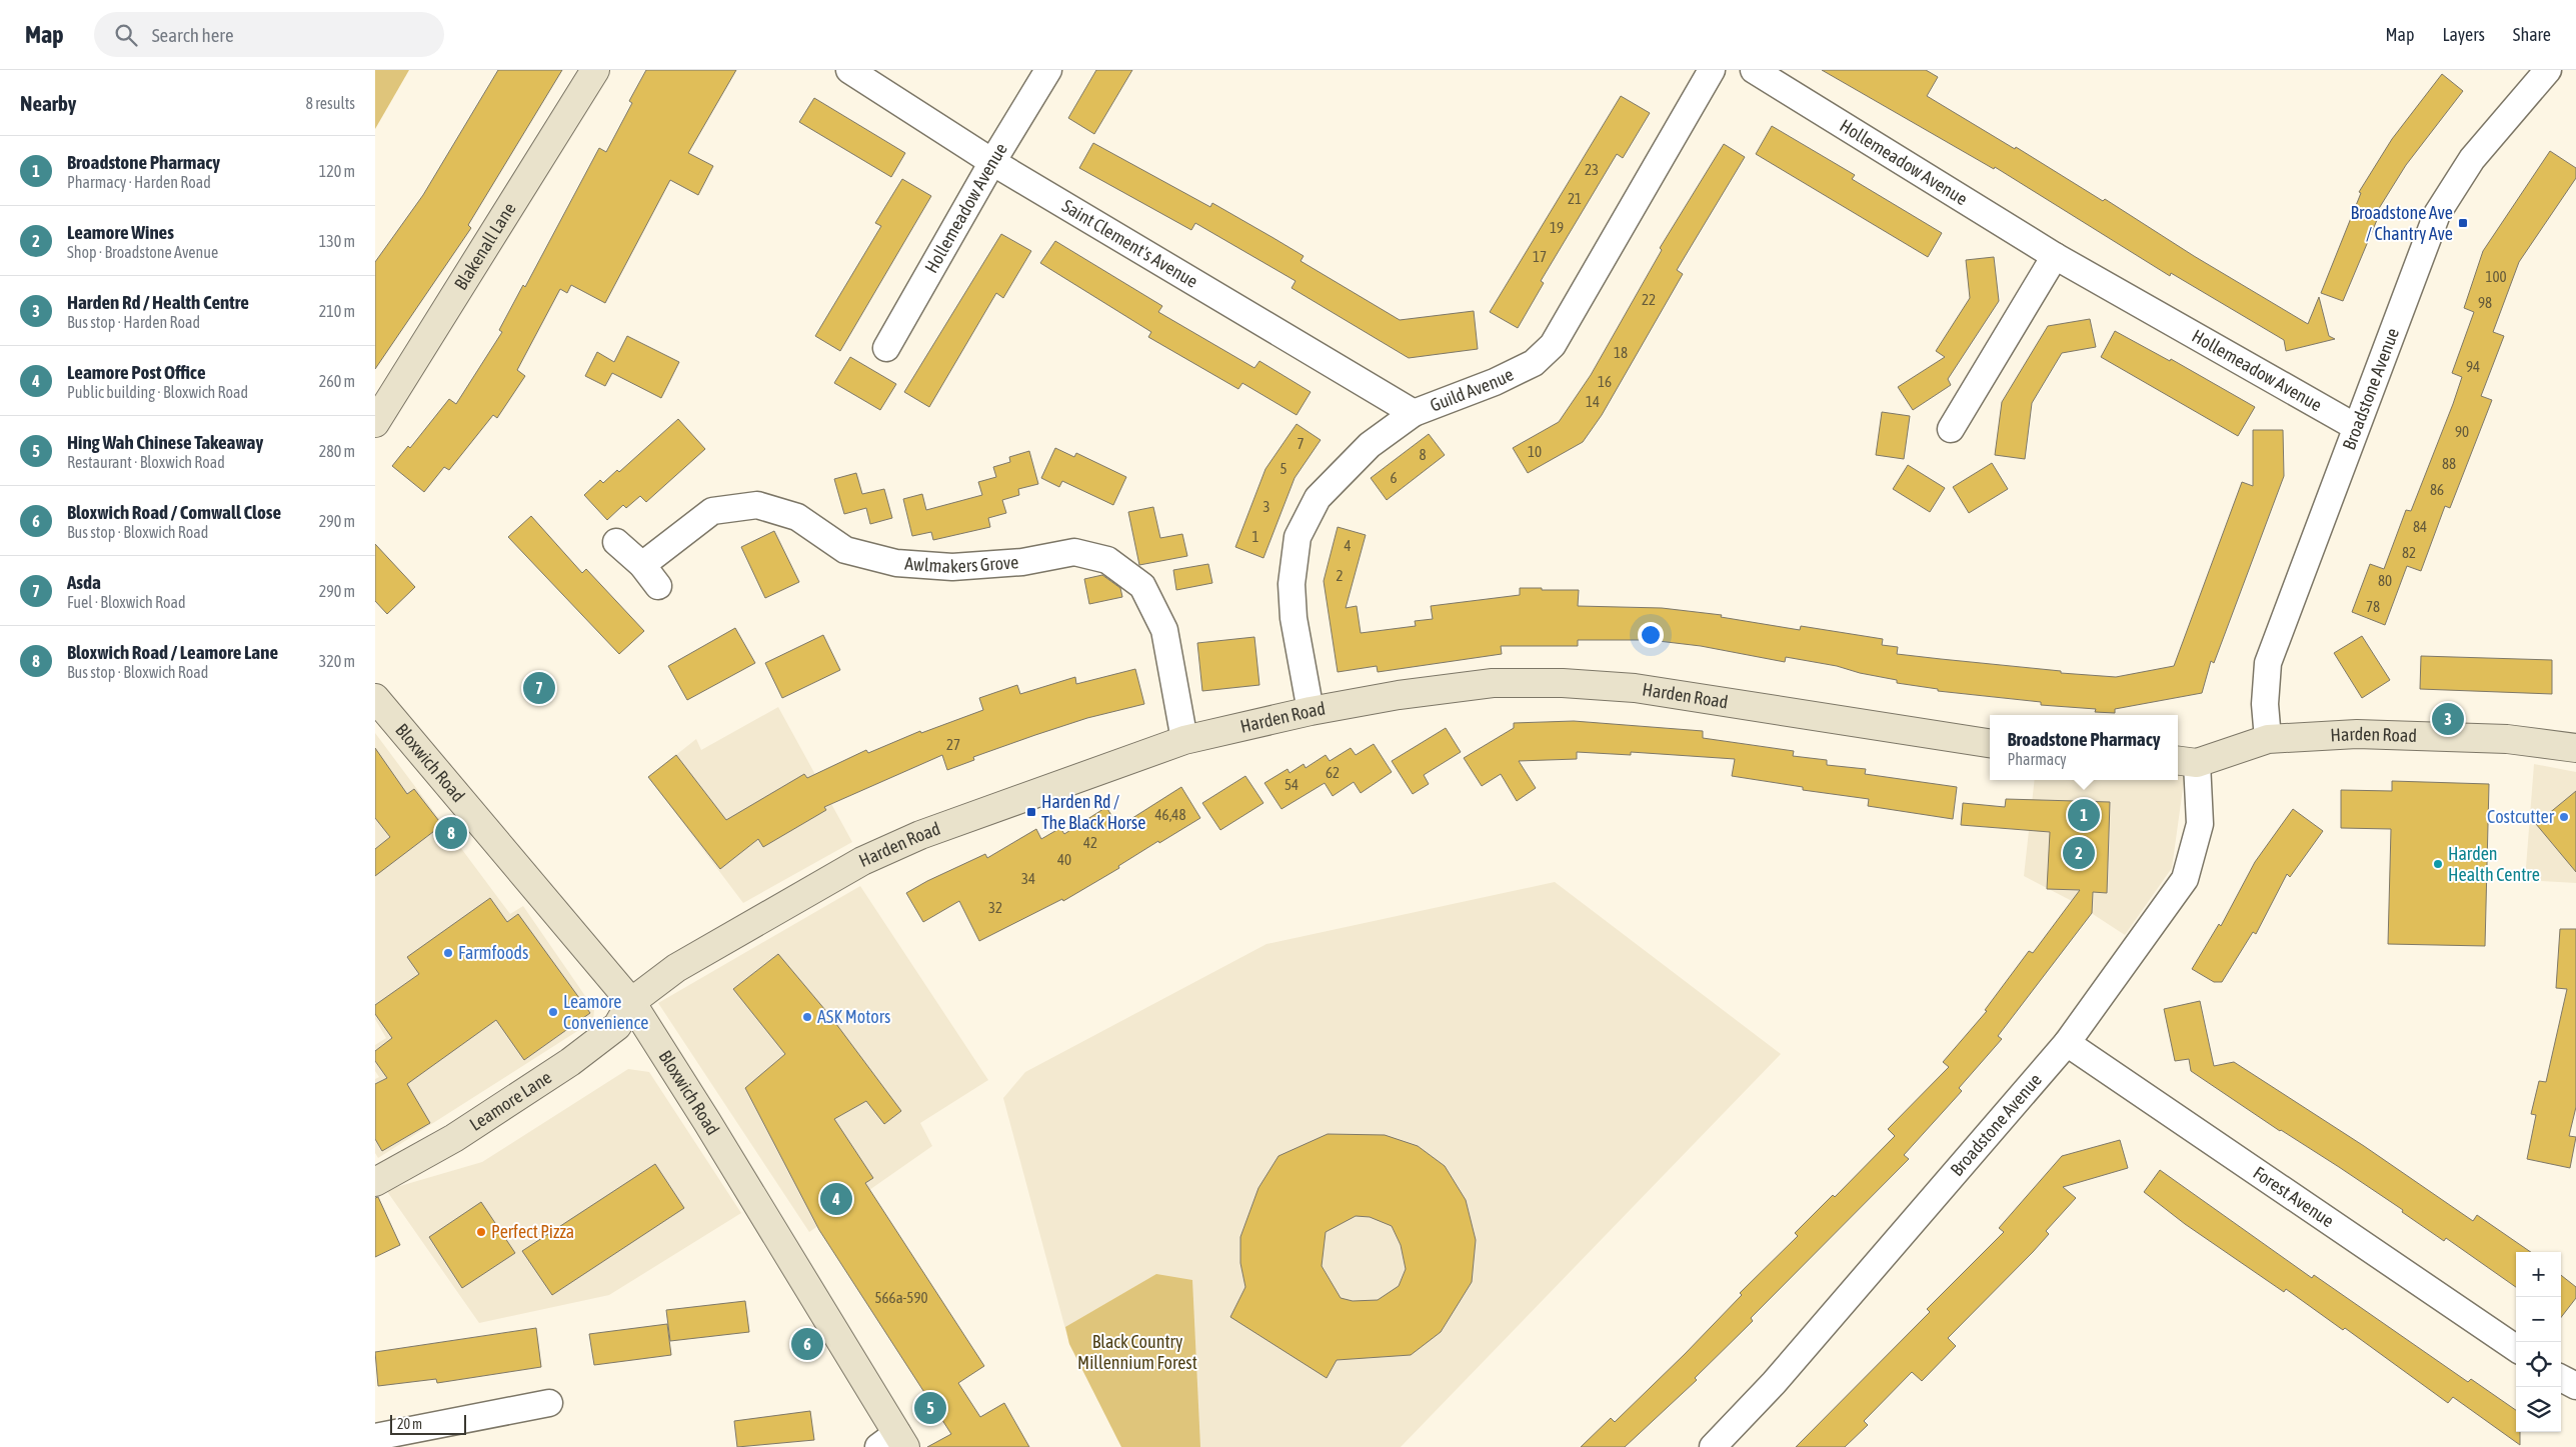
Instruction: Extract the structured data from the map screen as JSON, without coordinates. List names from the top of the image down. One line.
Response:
{"streets":{"street":["Hollemeadow Avenue","Saint Clement's Avenue","Blakenall Lane","Guild Avenue","Broadstone Avenue","Awlmakers Grove","Harden Road","Bloxwich Road","Leamore Lane","Forest Avenue"]},"crossings":[["Hollemeadow Avenue","Saint Clement's Avenue"],["Hollemeadow Avenue","Broadstone Avenue"],["Saint Clement's Avenue","Guild Avenue"],["Guild Avenue","Harden Road"],["Broadstone Avenue","Harden Road"],["Broadstone Avenue","Forest Avenue"],["Awlmakers Grove","Harden Road"],["Harden Road","Bloxwich Road"],["Harden Road","Leamore Lane"],["Bloxwich Road","Leamore Lane"]],"parks":["Black Country Millennium Forest"],"places":{"transit":["Broadstone Ave / Chantry Ave","Harden Rd / The Black Horse"],"other":["Costcutter","Harden Health Centre","Farmfoods","Leamore Convenience","ASK Motors","Perfect Pizza"]},"house_numbers":["23","21","19","17","100","22","98","18","94","16","14","90","7","10","8","88","5","6","86","3","84","1","4","82","2","80","78","27","62","54","46,48","42","40","34","32","566a-590"],"scale_bar":"20 m","page":{"header":"Map","search":"Search here","nav":["Map","Layers","Share"],"heading":["Nearby","8 results"],"list":[{"mark":"1","name":"Broadstone Pharmacy","note":"Pharmacy · Harden Road","value":"120 m"},{"mark":"2","name":"Leamore Wines","note":"Shop · Broadstone Avenue","value":"130 m"},{"mark":"3","name":"Harden Rd / Health Centre","note":"Bus stop · Harden Road","value":"210 m"},{"mark":"4","name":"Leamore Post Office","note":"Public building · Bloxwich Road","value":"260 m"},{"mark":"5","name":"Hing Wah Chinese Takeaway","note":"Restaurant · Bloxwich Road","value":"280 m"},{"mark":"6","name":"Bloxwich Road / Comwall Close","note":"Bus stop · Bloxwich Road","value":"290 m"},{"mark":"7","name":"Asda","note":"Fuel · Bloxwich Road","value":"290 m"},{"mark":"8","name":"Bloxwich Road / Leamore Lane","note":"Bus stop · Bloxwich Road","value":"320 m"}],"pins":["7","3","1","8","2","4","6","5"],"popup":["Broadstone Pharmacy","Pharmacy"],"map_buttons":["+","−"],"scale":"20 m"}}
